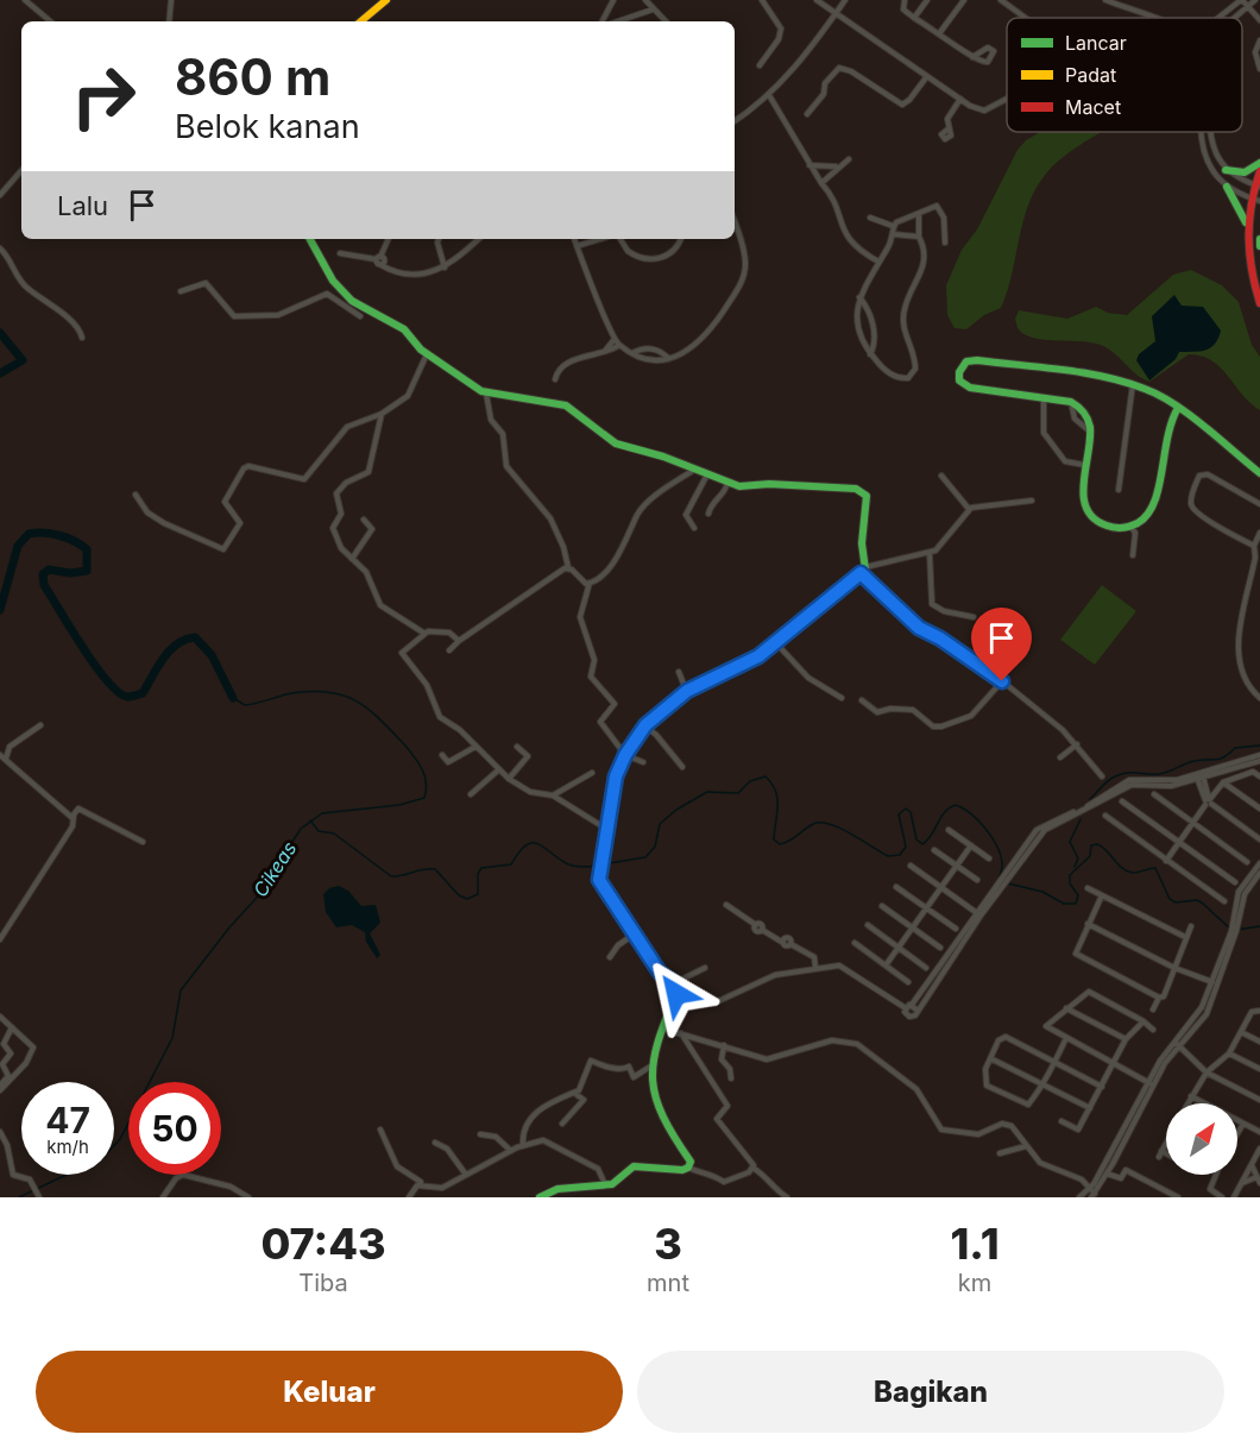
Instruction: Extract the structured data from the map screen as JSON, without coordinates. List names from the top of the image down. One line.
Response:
{"water":["Cikeas"],"legend":["Lancar","Padat","Macet"],"north":"top right","page":{"turn":["860 m","Belok kanan"],"then":"Lalu","speed":"47 km/h","limit":"50","eta":["07:43","Tiba","3","mnt","1.1","km"],"buttons":["Keluar","Bagikan"]}}
